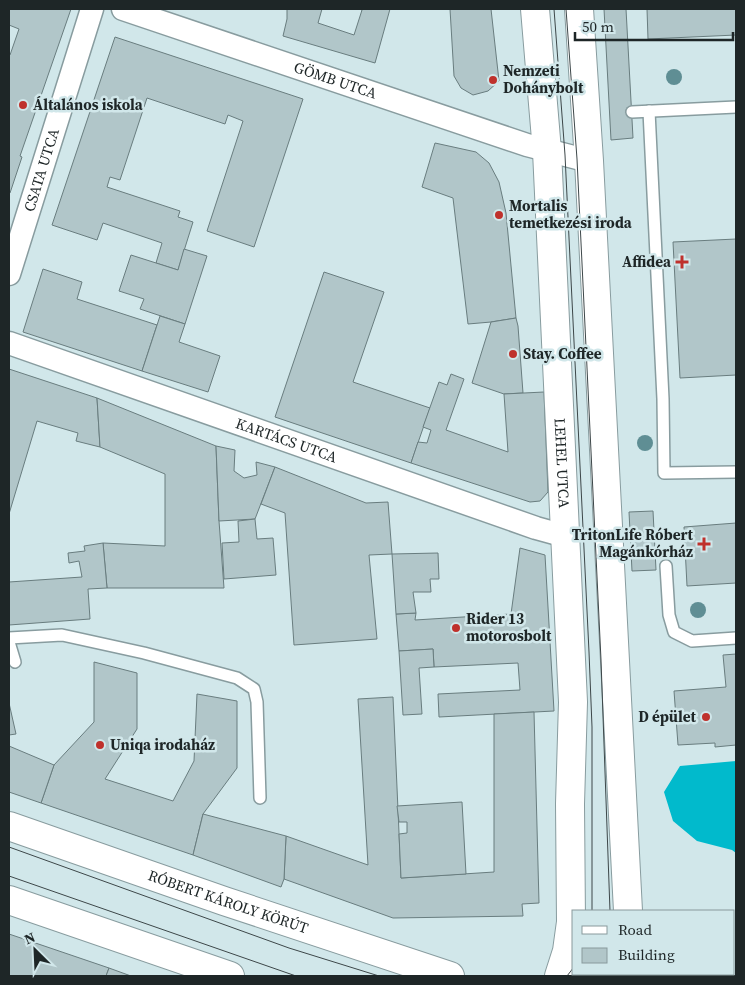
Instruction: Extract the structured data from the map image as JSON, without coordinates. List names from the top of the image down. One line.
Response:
{"streets":{"main road":["LEHEL UTCA","RÓBERT KÁROLY KÖRÚT"],"street":["GÖMB UTCA","CSATA UTCA","KARTÁCS UTCA"]},"crossings":[["GÖMB UTCA","LEHEL UTCA"],["KARTÁCS UTCA","LEHEL UTCA"]],"places":{"other":["Nemzeti Dohánybolt","Általános iskola","Mortalis temetkezési iroda","Stay. Coffee","Rider 13 motorosbolt","D épület","Uniqa irodaház"],"health":["Affidea","TritonLife Róbert Magánkórház"]},"legend":["Road","Building"],"scale_bar":"50 m","north":"top left"}
